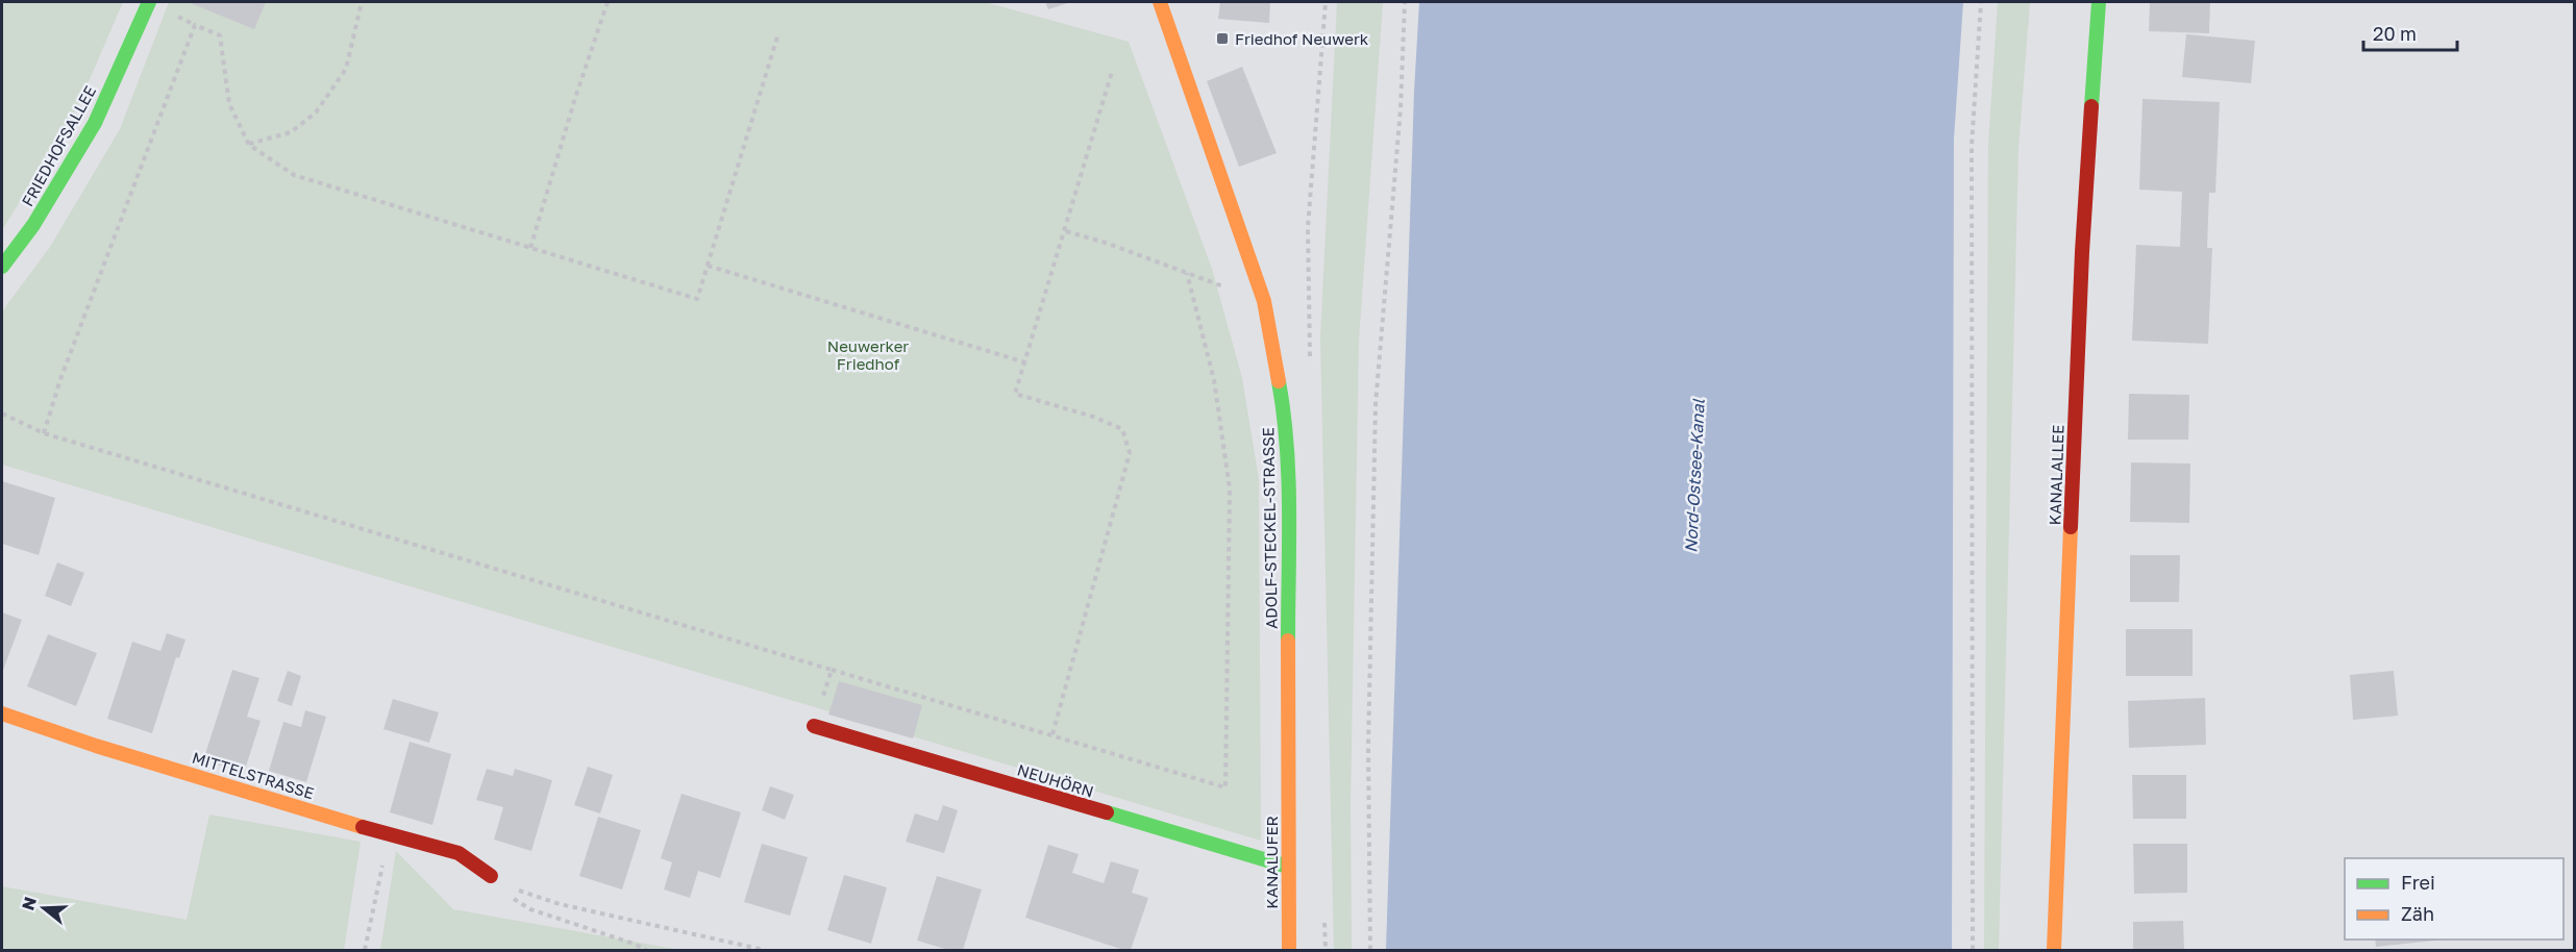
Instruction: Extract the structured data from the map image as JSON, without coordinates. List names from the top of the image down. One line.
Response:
{"streets":{"street":["FRIEDHOFSALLEE","KANALALLEE","ADOLF-STECKEL-STRASSE","MITTELSTRASSE","NEUHÖRN","KANALUFER"]},"crossings":[["ADOLF-STECKEL-STRASSE","KANALUFER"],["NEUHÖRN","KANALUFER"]],"water":["Nord-Ostsee-Kanal"],"parks":["Neuwerker Friedhof"],"places":{"transit":["Friedhof Neuwerk"]},"legend":["Frei","Zäh"],"scale_bar":"20 m","north":"left"}
